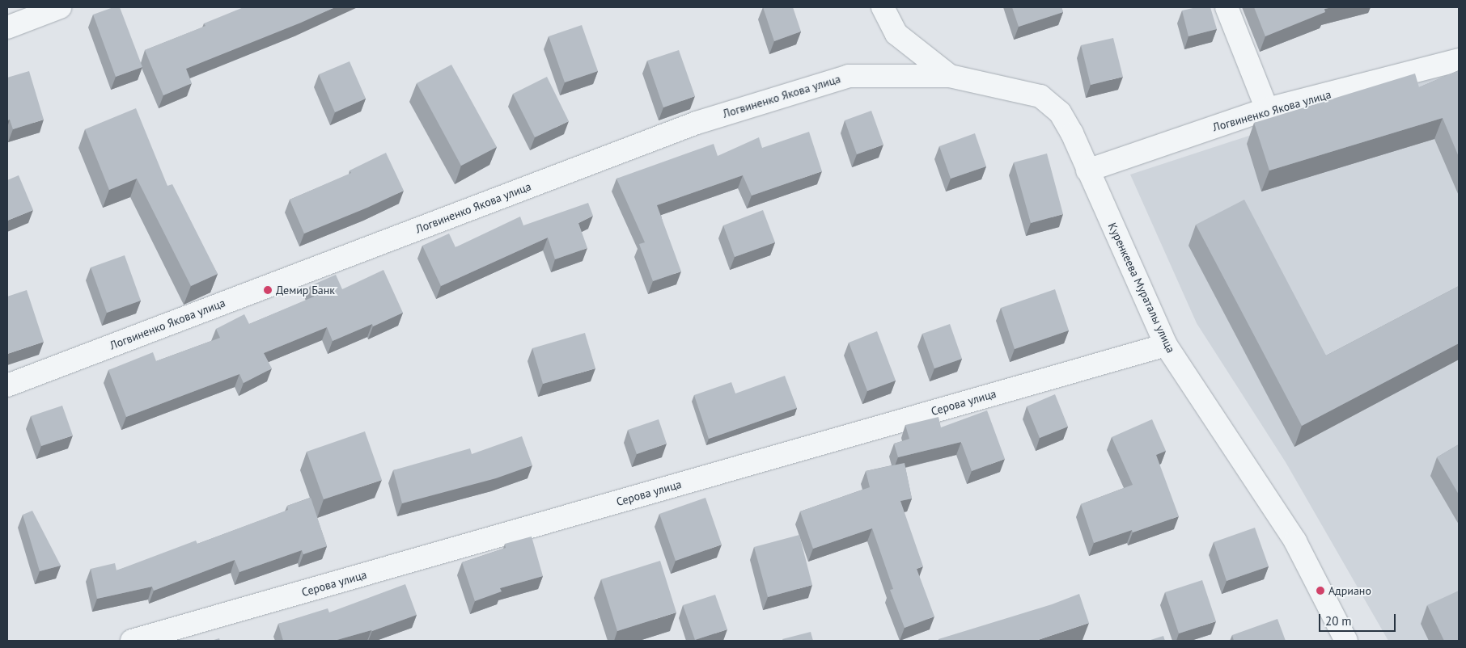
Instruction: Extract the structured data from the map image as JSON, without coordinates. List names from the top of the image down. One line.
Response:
{"streets":{"street":["Логвиненко Якова улица","Куренкеева Мураталы улица","Серова улица"]},"crossings":[["Логвиненко Якова улица","Куренкеева Мураталы улица"],["Куренкеева Мураталы улица","Серова улица"]],"places":["Демир Банк","Адриано"],"scale_bar":"20 m"}
